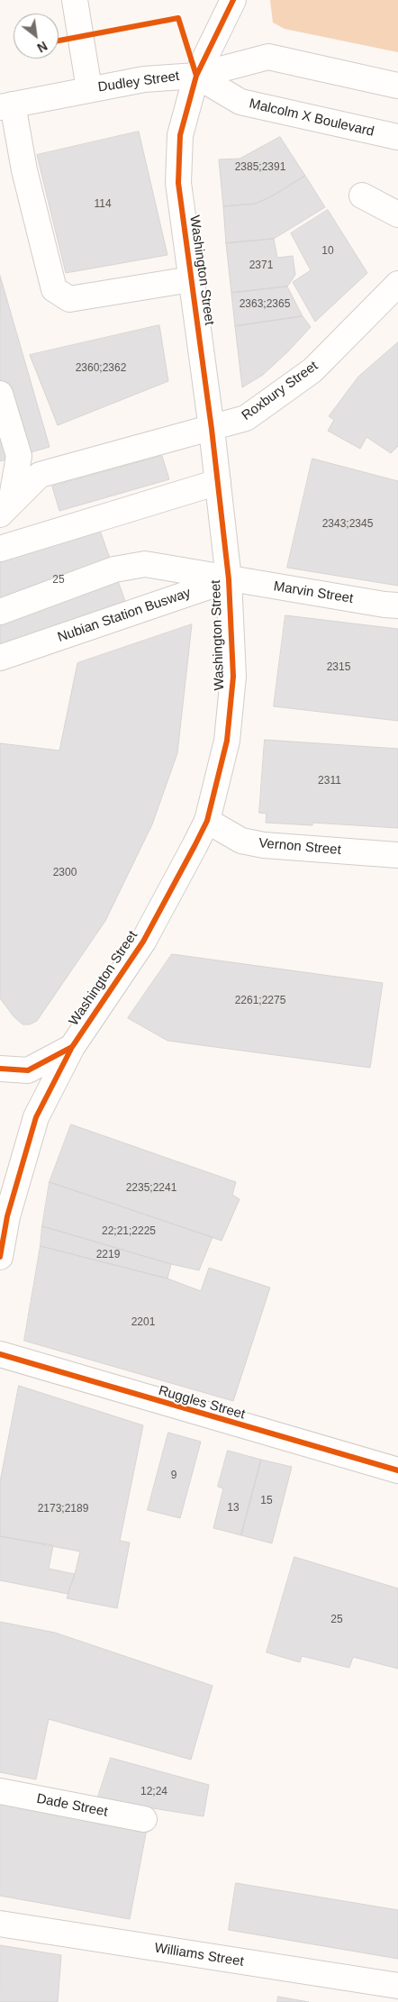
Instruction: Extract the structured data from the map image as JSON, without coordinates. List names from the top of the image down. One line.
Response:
{"streets":{"main road":["Dudley Street","Malcolm X Boulevard","Washington Street","Roxbury Street","Marvin Street","Nubian Station Busway","Vernon Street","Ruggles Street","Dade Street","Williams Street"]},"crossings":[["Dudley Street","Malcolm X Boulevard"],["Dudley Street","Washington Street"],["Malcolm X Boulevard","Washington Street"],["Washington Street","Roxbury Street"],["Washington Street","Marvin Street"],["Washington Street","Nubian Station Busway"],["Washington Street","Vernon Street"],["Marvin Street","Nubian Station Busway"]],"house_numbers":["2385;2391","114","10","2371","2363;2365","2360;2362","2343;2345","25","2315","2311","2300","2261;2275","2235;2241","22;21;2225","2219","2201","9","15","13","2173;2189","25","12;24"],"north":"bottom right"}
